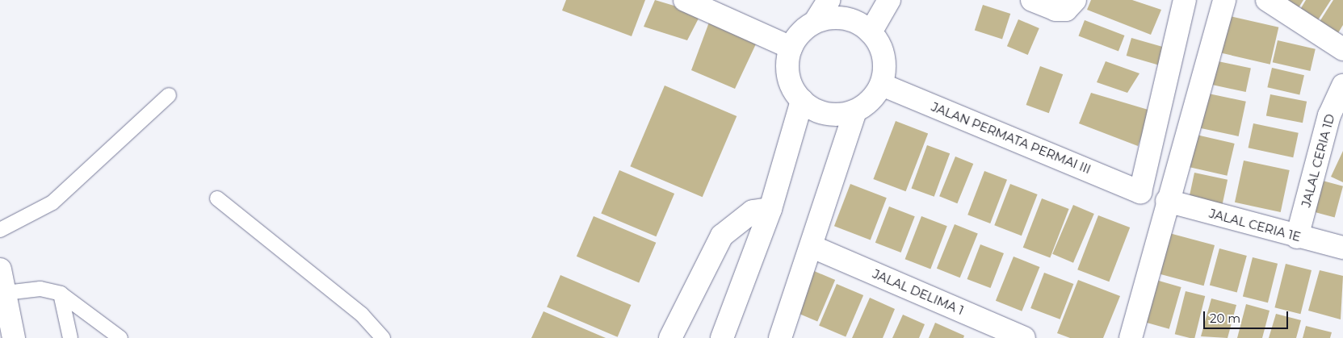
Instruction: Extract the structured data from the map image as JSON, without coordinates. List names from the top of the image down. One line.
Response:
{"streets":{"street":["JALAN PERMATA PERMAI III","JALAL CERIA 1D","JALAL CERIA 1E","JALAL DELIMA 1"]},"crossings":[["JALAL CERIA 1D","JALAL CERIA 1E"]],"scale_bar":"20 m"}
